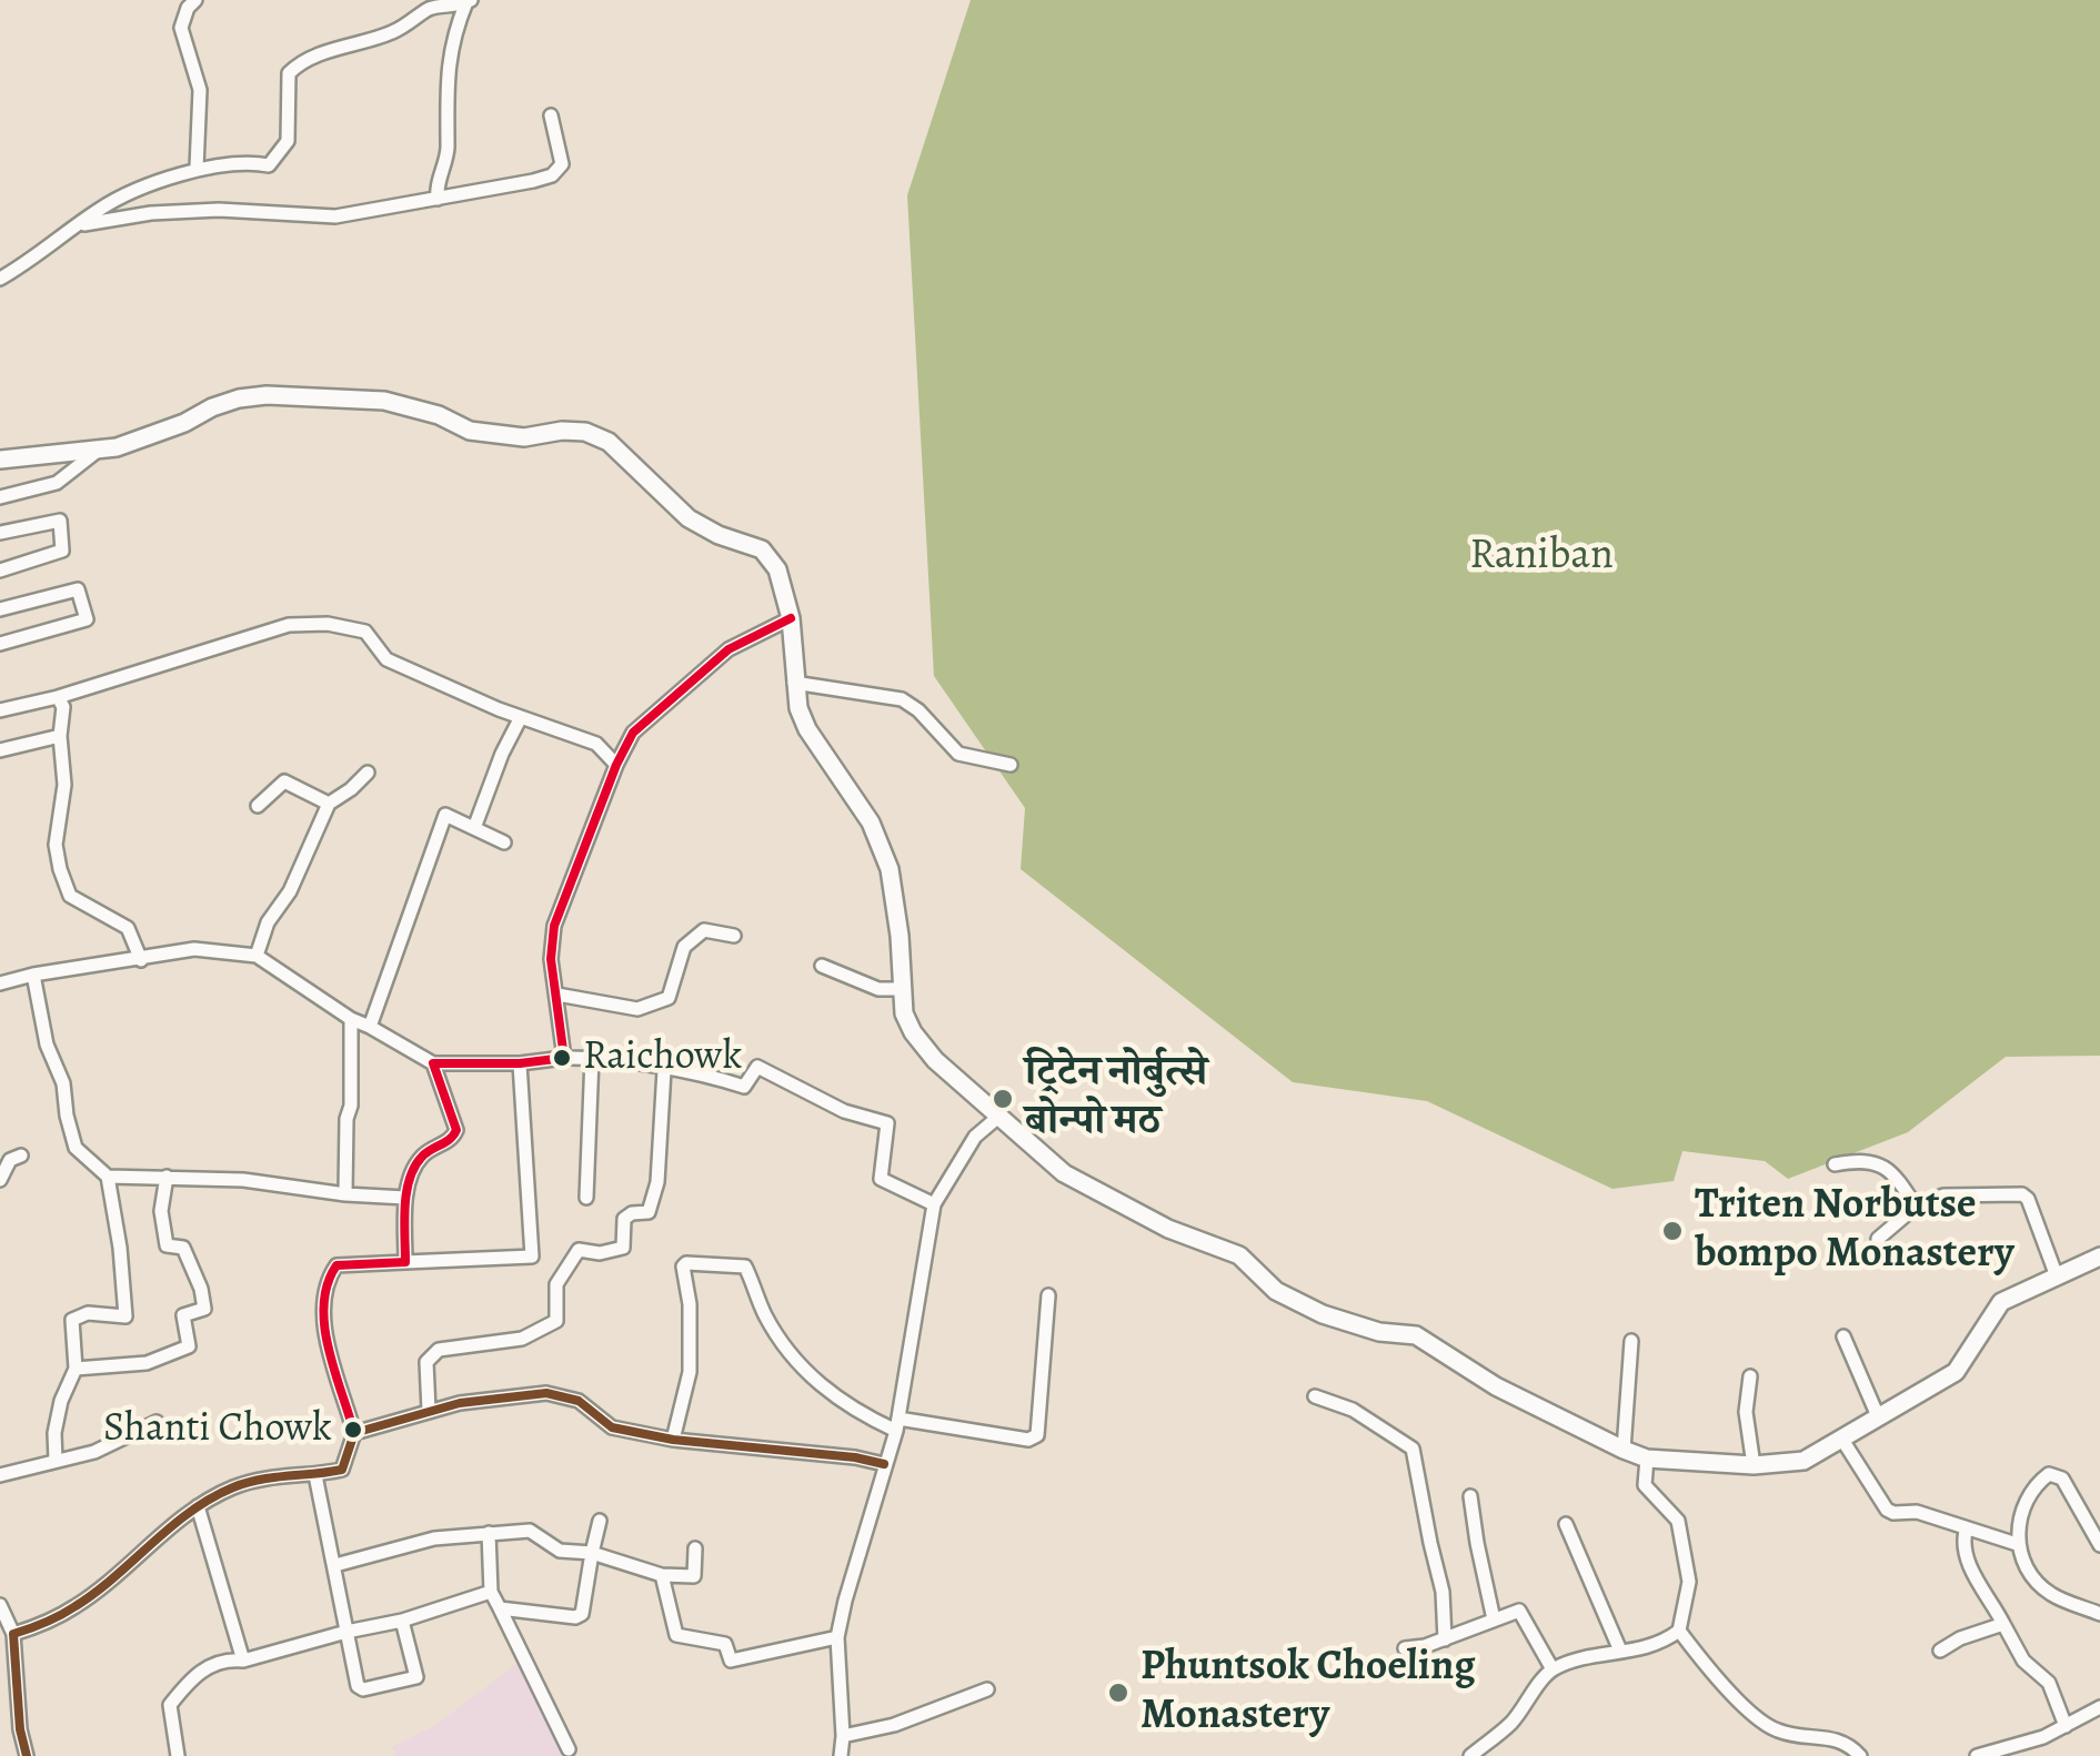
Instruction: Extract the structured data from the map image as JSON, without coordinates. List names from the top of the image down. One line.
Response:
{"parks":["Raniban"],"places":["Raichowk","ट्रिटेन नोर्बुत्से बोन्पो मठ","Triten Norbutse bompo Monastery","Shanti Chowk","Phuntsok Choeling Monastery"]}
